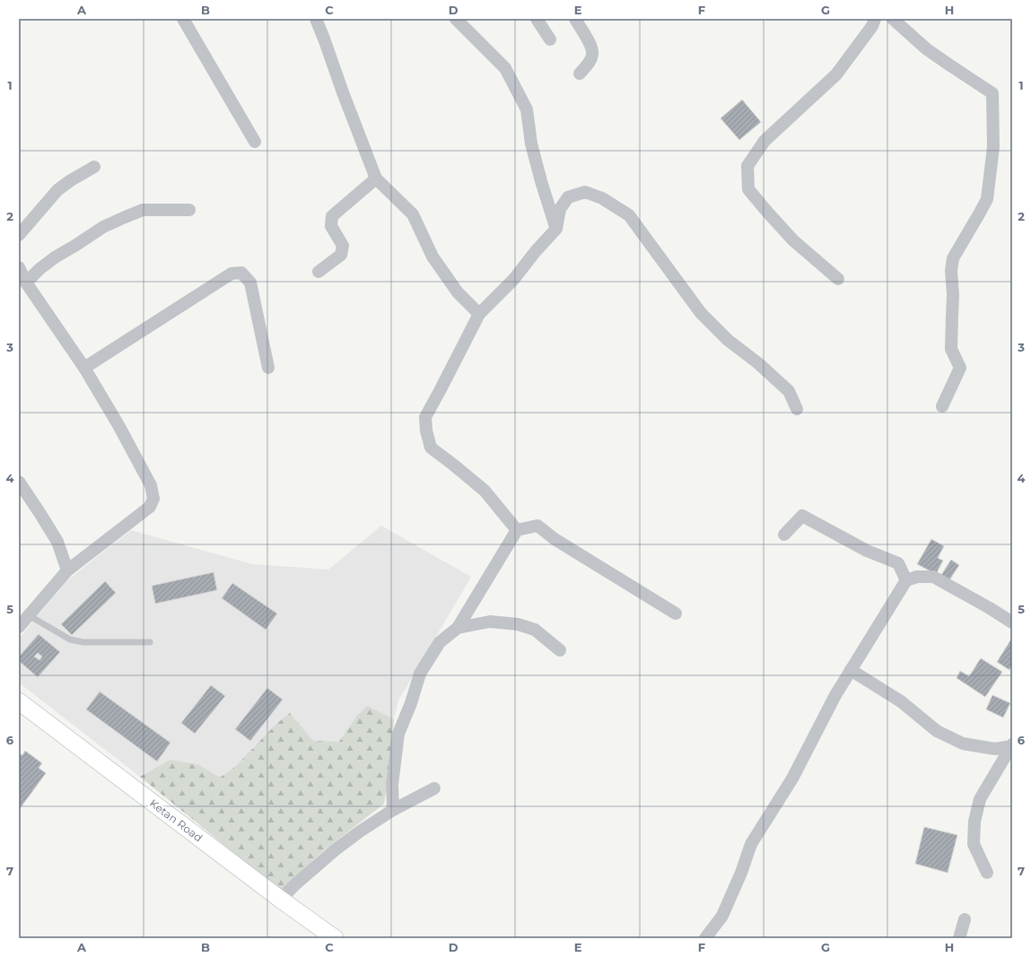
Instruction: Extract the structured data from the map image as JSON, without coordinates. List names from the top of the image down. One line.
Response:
{"streets":{"street":["Ketan Road"]},"grid":{"columns":["A","B","C","D","E","F","G","H"],"rows":["1","2","3","4","5","6","7"]}}
